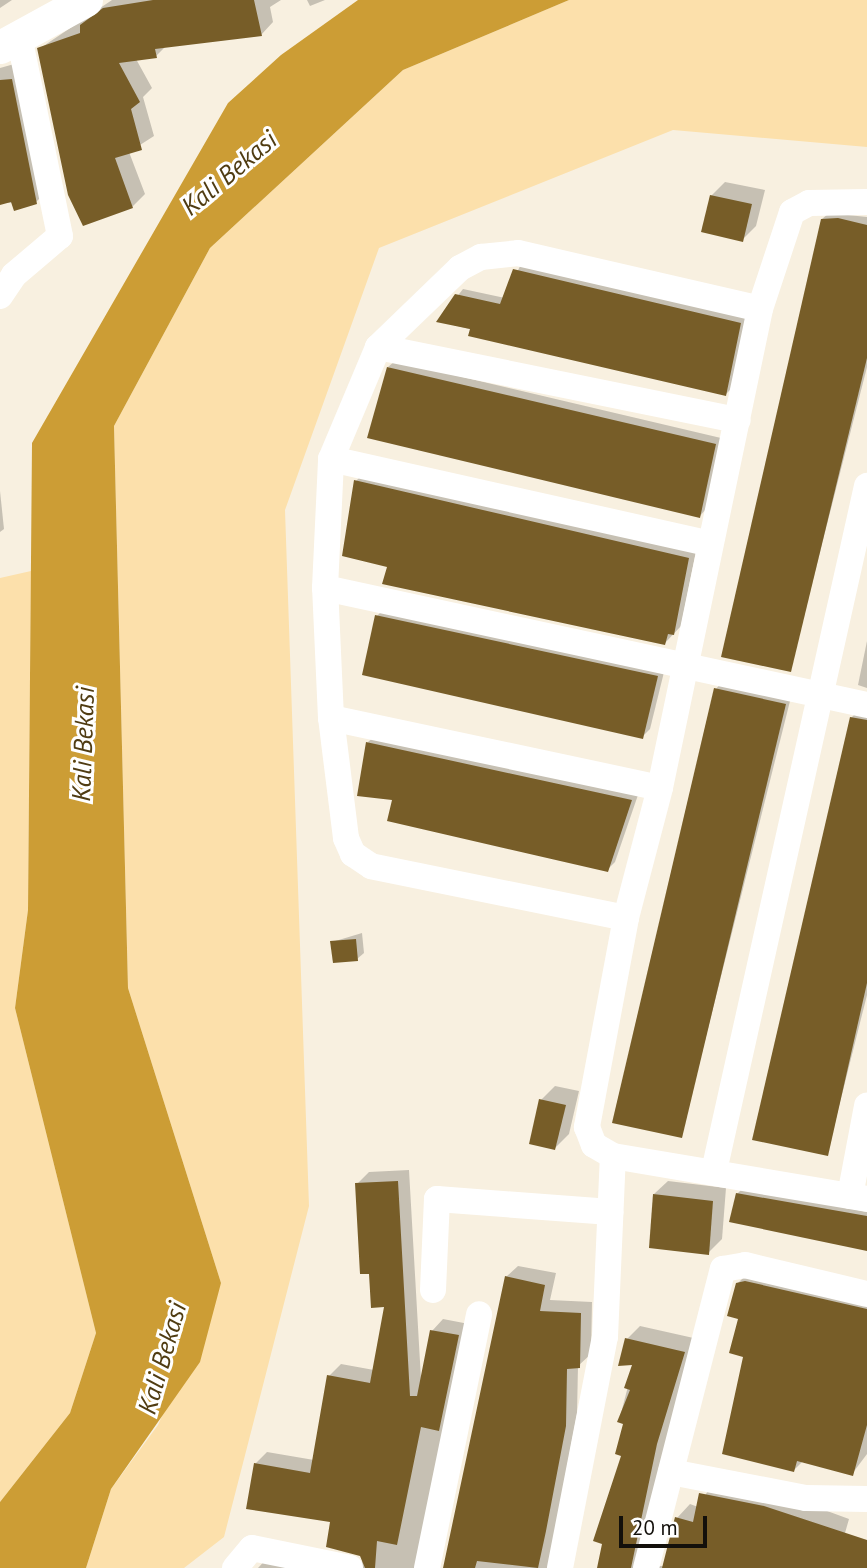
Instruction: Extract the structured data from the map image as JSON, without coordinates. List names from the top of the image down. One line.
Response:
{"water":["Kali Bekasi"],"scale_bar":"20 m"}
